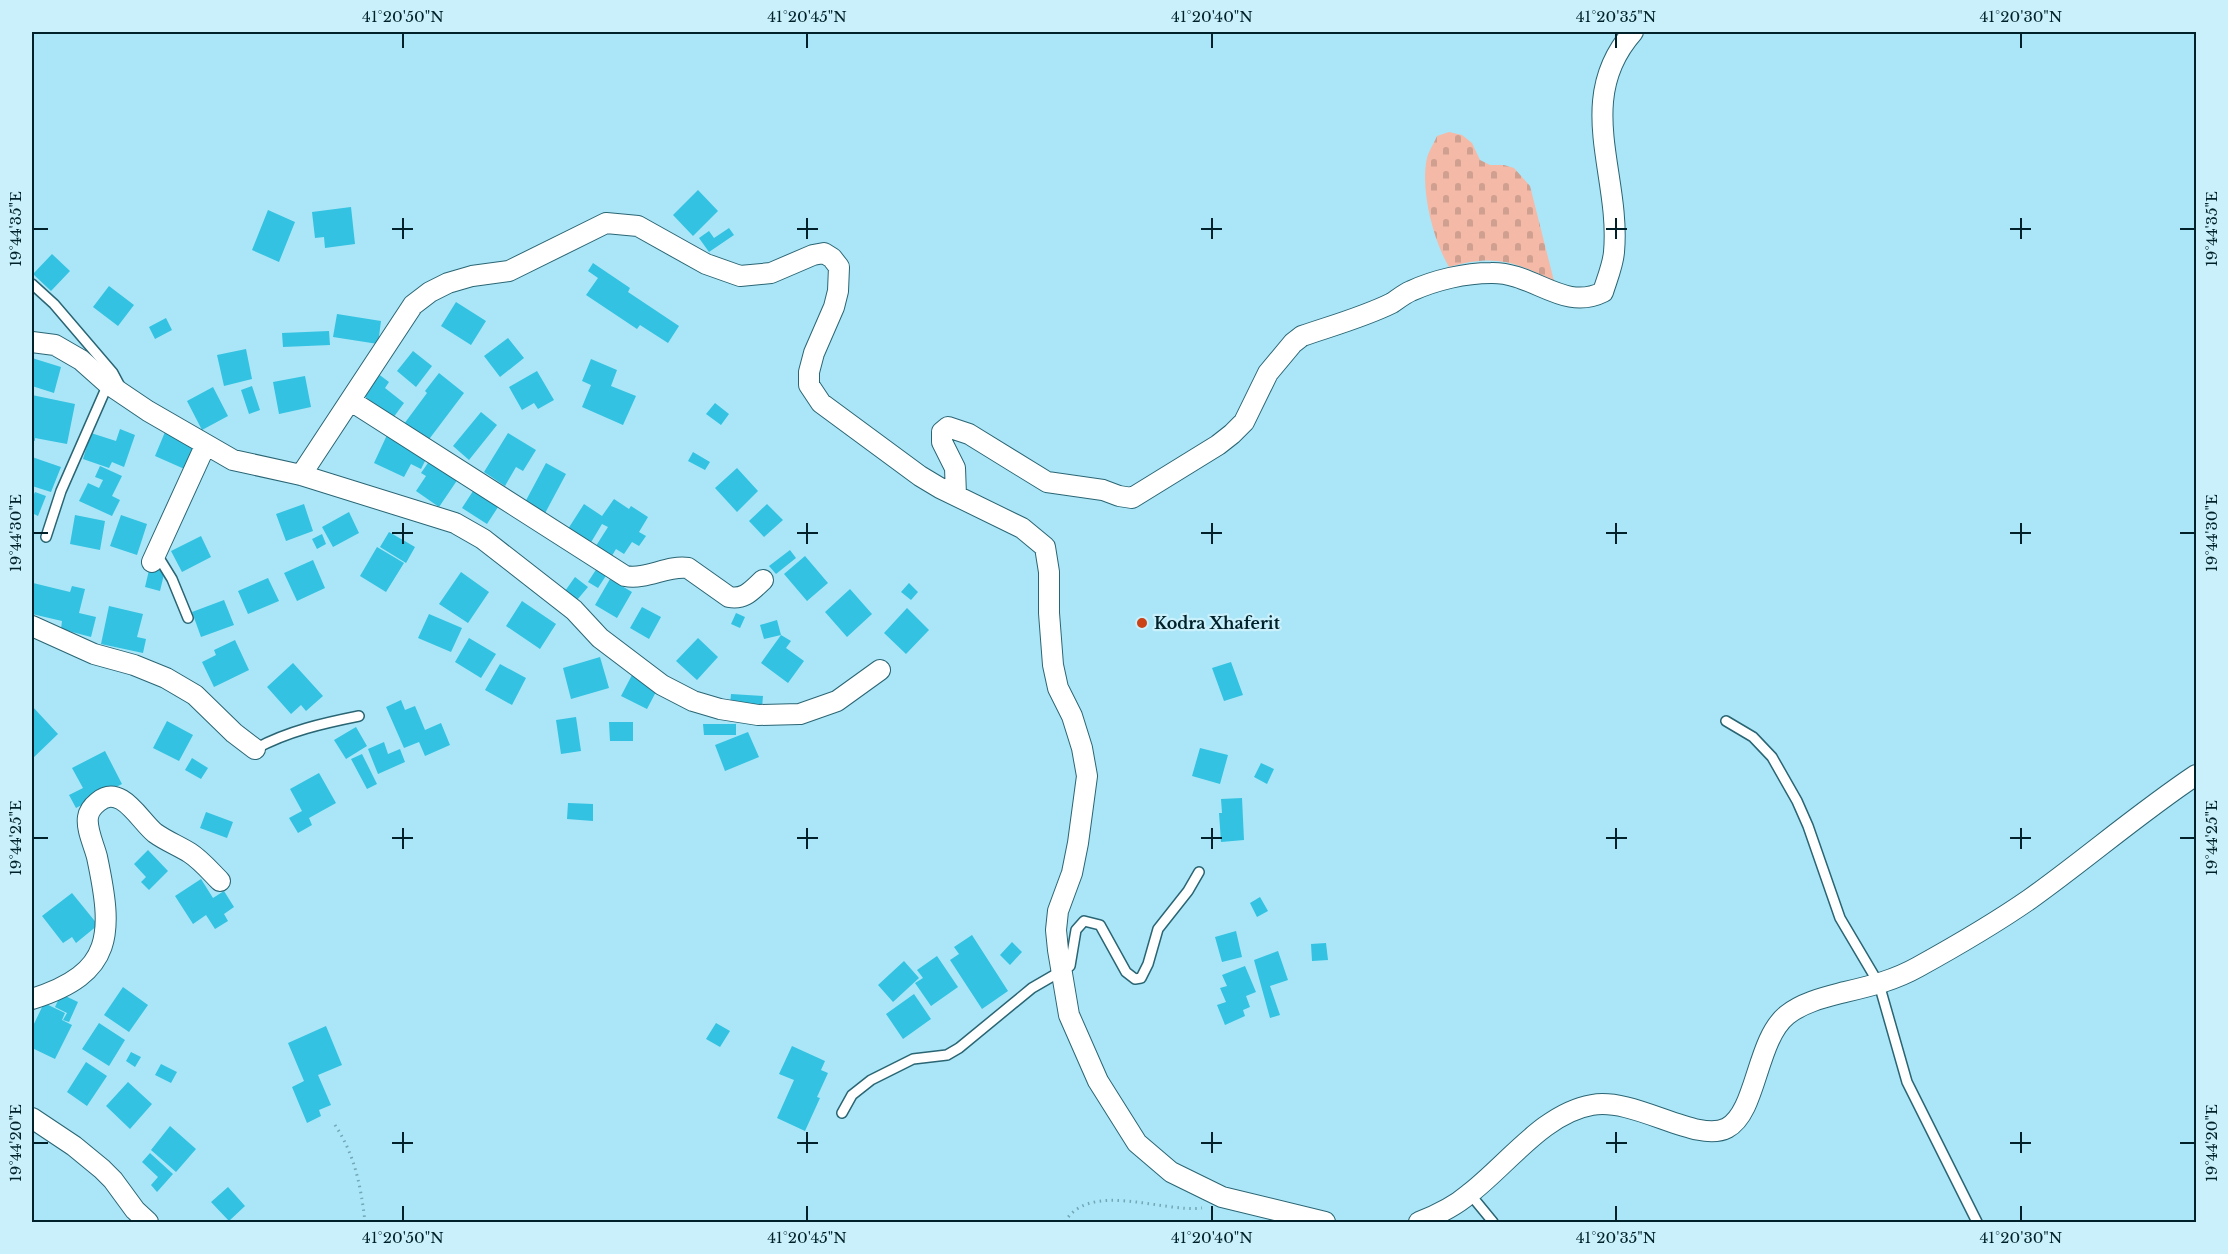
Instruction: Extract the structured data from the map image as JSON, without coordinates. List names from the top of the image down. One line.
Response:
{"places":["Kodra Xhaferit"],"coordinates":["41°20'50\"N","41°20'45\"N","41°20'40\"N","41°20'35\"N","41°20'30\"N","19°44'35\"E","19°44'30\"E","19°44'25\"E","19°44'20\"E"]}
